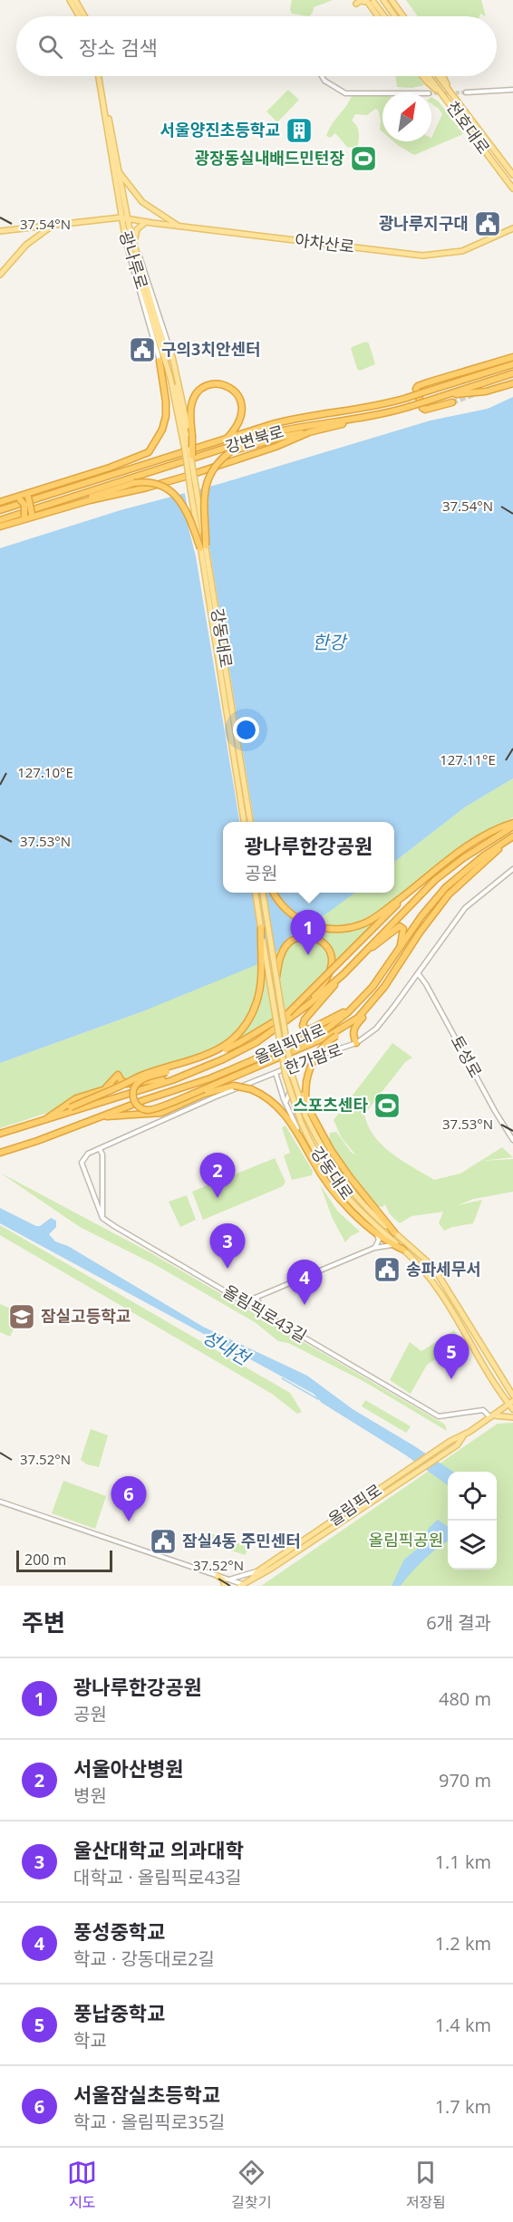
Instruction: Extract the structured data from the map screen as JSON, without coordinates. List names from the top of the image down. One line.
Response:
{"streets":{"highway":["강변북로","올림픽대로"],"main road":["천호대로","아차산로","광나루로","강동대로","올림픽로"],"street":["토성로","한가람로","올림픽로43길"]},"crossings":[["아차산로","광나루로"],["광나루로","강동대로"],["강동대로","올림픽로"],["토성로","한가람로"],["한가람로","올림픽로43길"],["올림픽로43길","올림픽로"]],"water":["한강","성내천"],"parks":["올림픽공원"],"places":{"building":["서울양진초등학교"],"sports":["광장동실내배드민턴장","스포츠센타"],"public building":["광나루지구대","구의3치안센터","송파세무서","잠실4동 주민센터"],"school or university":["잠실고등학교"]},"scale_bar":"200 m","north":"top right","page":{"search":"장소 검색","popup":["광나루한강공원","공원"],"pins":["1","2","3","4","5","6"],"scale":"200 m","heading":["주변","6개 결과"],"list":[{"mark":"1","name":"광나루한강공원","note":"공원","value":"480 m"},{"mark":"2","name":"서울아산병원","note":"병원","value":"970 m"},{"mark":"3","name":"울산대학교 의과대학","note":"대학교 · 올림픽로43길","value":"1.1 km"},{"mark":"4","name":"풍성중학교","note":"학교 · 강동대로2길","value":"1.2 km"},{"mark":"5","name":"풍납중학교","note":"학교","value":"1.4 km"},{"mark":"6","name":"서울잠실초등학교","note":"학교 · 올림픽로35길","value":"1.7 km"}],"nav":["지도","길찾기","저장됨"]},"coordinates":["37.54°N","127.11°E","127.10°E","37.53°N","37.52°N"]}
